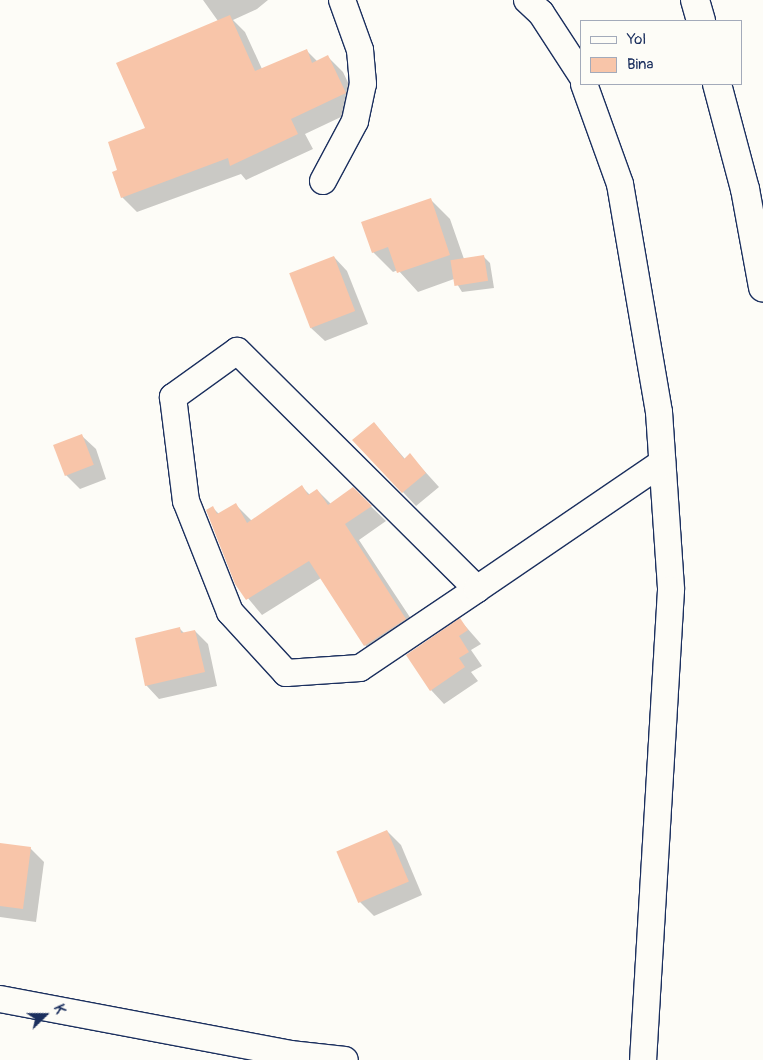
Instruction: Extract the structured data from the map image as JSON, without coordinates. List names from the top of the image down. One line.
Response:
{"legend":["Yol","Bina"],"north":"right"}
